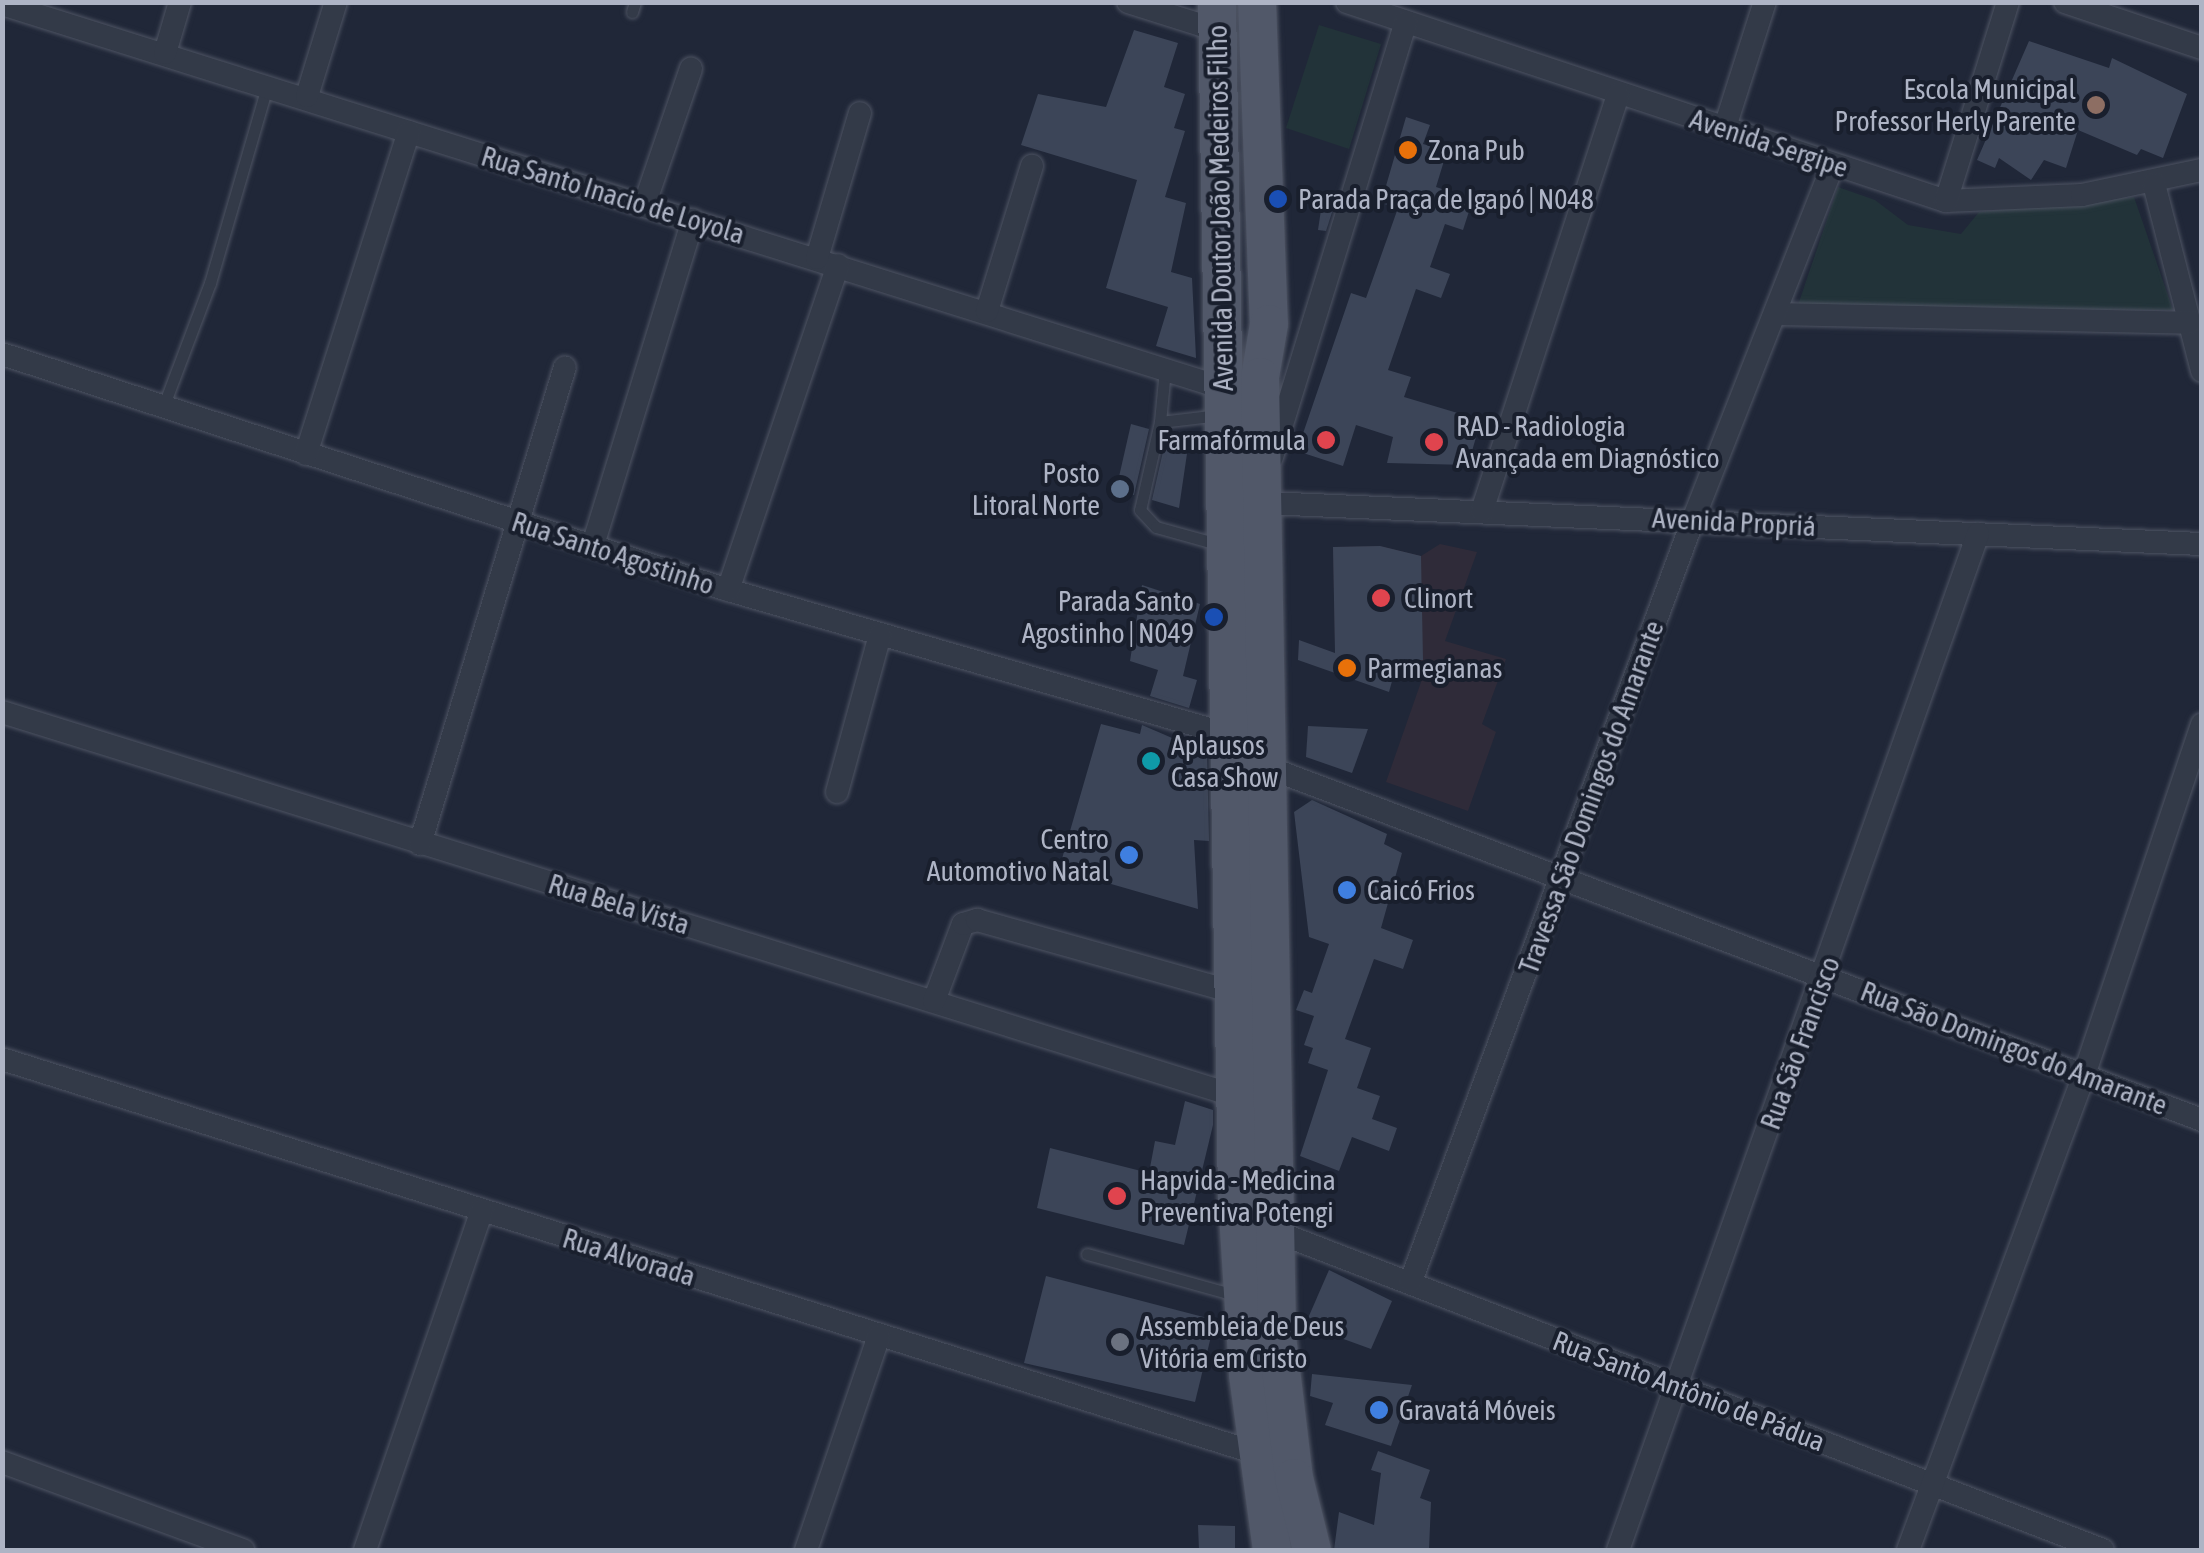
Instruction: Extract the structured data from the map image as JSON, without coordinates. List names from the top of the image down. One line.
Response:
{"streets":{"main road":["Avenida Doutor João Medeiros Filho"],"street":["Avenida Sergipe","Rua Santo Inacio de Loyola","Avenida Propriá","Rua Santo Agostinho","Travessa São Domingos do Amarante","Rua Bela Vista","Rua São Francisco","Rua São Domingos do Amarante","Rua Alvorada","Rua Santo Antônio de Pádua"]},"crossings":[["Avenida Sergipe","Travessa São Domingos do Amarante"],["Rua Santo Inacio de Loyola","Avenida Doutor João Medeiros Filho"],["Avenida Doutor João Medeiros Filho","Avenida Propriá"],["Avenida Doutor João Medeiros Filho","Rua Santo Agostinho"],["Avenida Doutor João Medeiros Filho","Rua Bela Vista"],["Avenida Doutor João Medeiros Filho","Rua São Domingos do Amarante"],["Avenida Doutor João Medeiros Filho","Rua Alvorada"],["Avenida Doutor João Medeiros Filho","Rua Santo Antônio de Pádua"],["Avenida Propriá","Travessa São Domingos do Amarante"],["Avenida Propriá","Rua São Francisco"],["Travessa São Domingos do Amarante","Rua São Domingos do Amarante"],["Travessa São Domingos do Amarante","Rua Santo Antônio de Pádua"],["Rua São Francisco","Rua São Domingos do Amarante"],["Rua São Francisco","Rua Santo Antônio de Pádua"]],"places":["Escola Municipal Professor Herly Parente","Zona Pub","Parada Praça de Igapó | N048","Farmafórmula","RAD - Radiologia Avançada em Diagnóstico","Posto Litoral Norte","Clinort","Parada Santo Agostinho | N049","Parmegianas","Aplausos Casa Show","Centro Automotivo Natal","Caicó Frios","Hapvida - Medicina Preventiva Potengi","Assembleia de Deus Vitória em Cristo","Gravatá Móveis"]}
